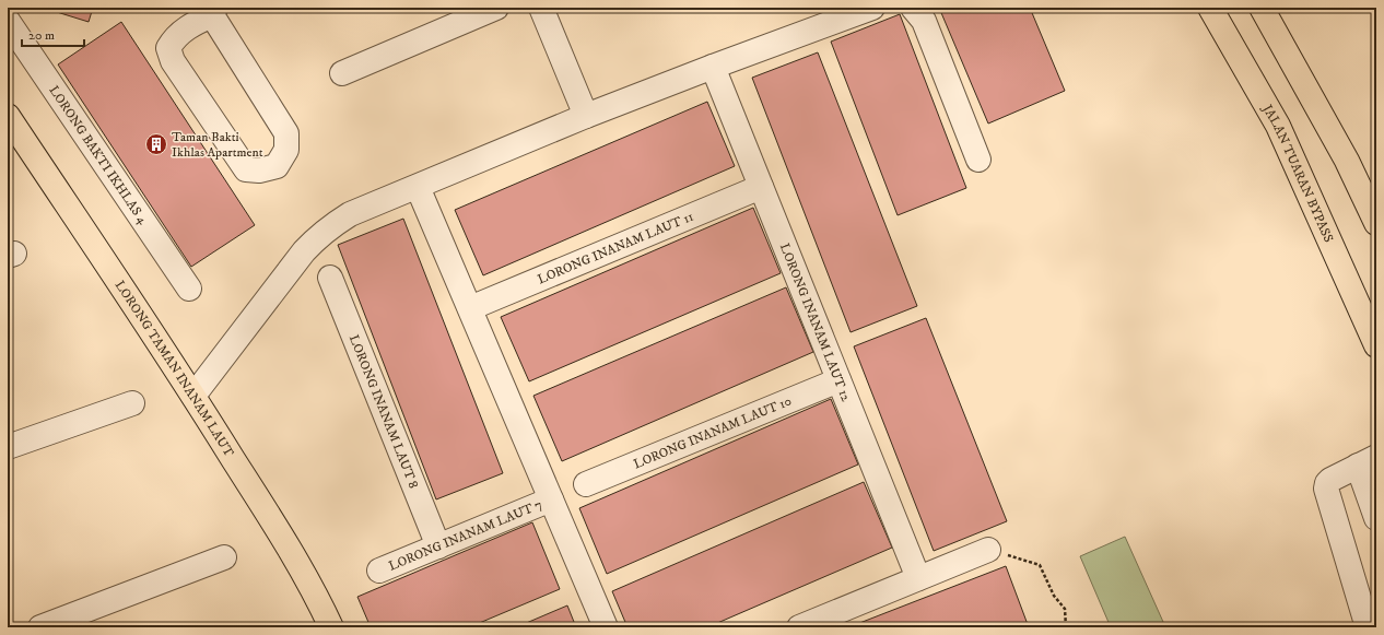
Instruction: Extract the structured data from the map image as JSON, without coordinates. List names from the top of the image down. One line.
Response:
{"streets":{"main road":["JALAN TUARAN BYPASS","LORONG TAMAN INANAM LAUT"],"street":["LORONG BAKTI IKHLAS 4","LORONG INANAM LAUT 11","LORONG INANAM LAUT 12","LORONG INANAM LAUT 8","LORONG INANAM LAUT 10","LORONG INANAM LAUT 7"]},"crossings":[["LORONG INANAM LAUT 11","LORONG INANAM LAUT 12"],["LORONG INANAM LAUT 12","LORONG INANAM LAUT 10"],["LORONG INANAM LAUT 8","LORONG INANAM LAUT 7"]],"places":{"building":["Taman Bakti Ikhlas Apartment"]},"scale_bar":"20 m"}
